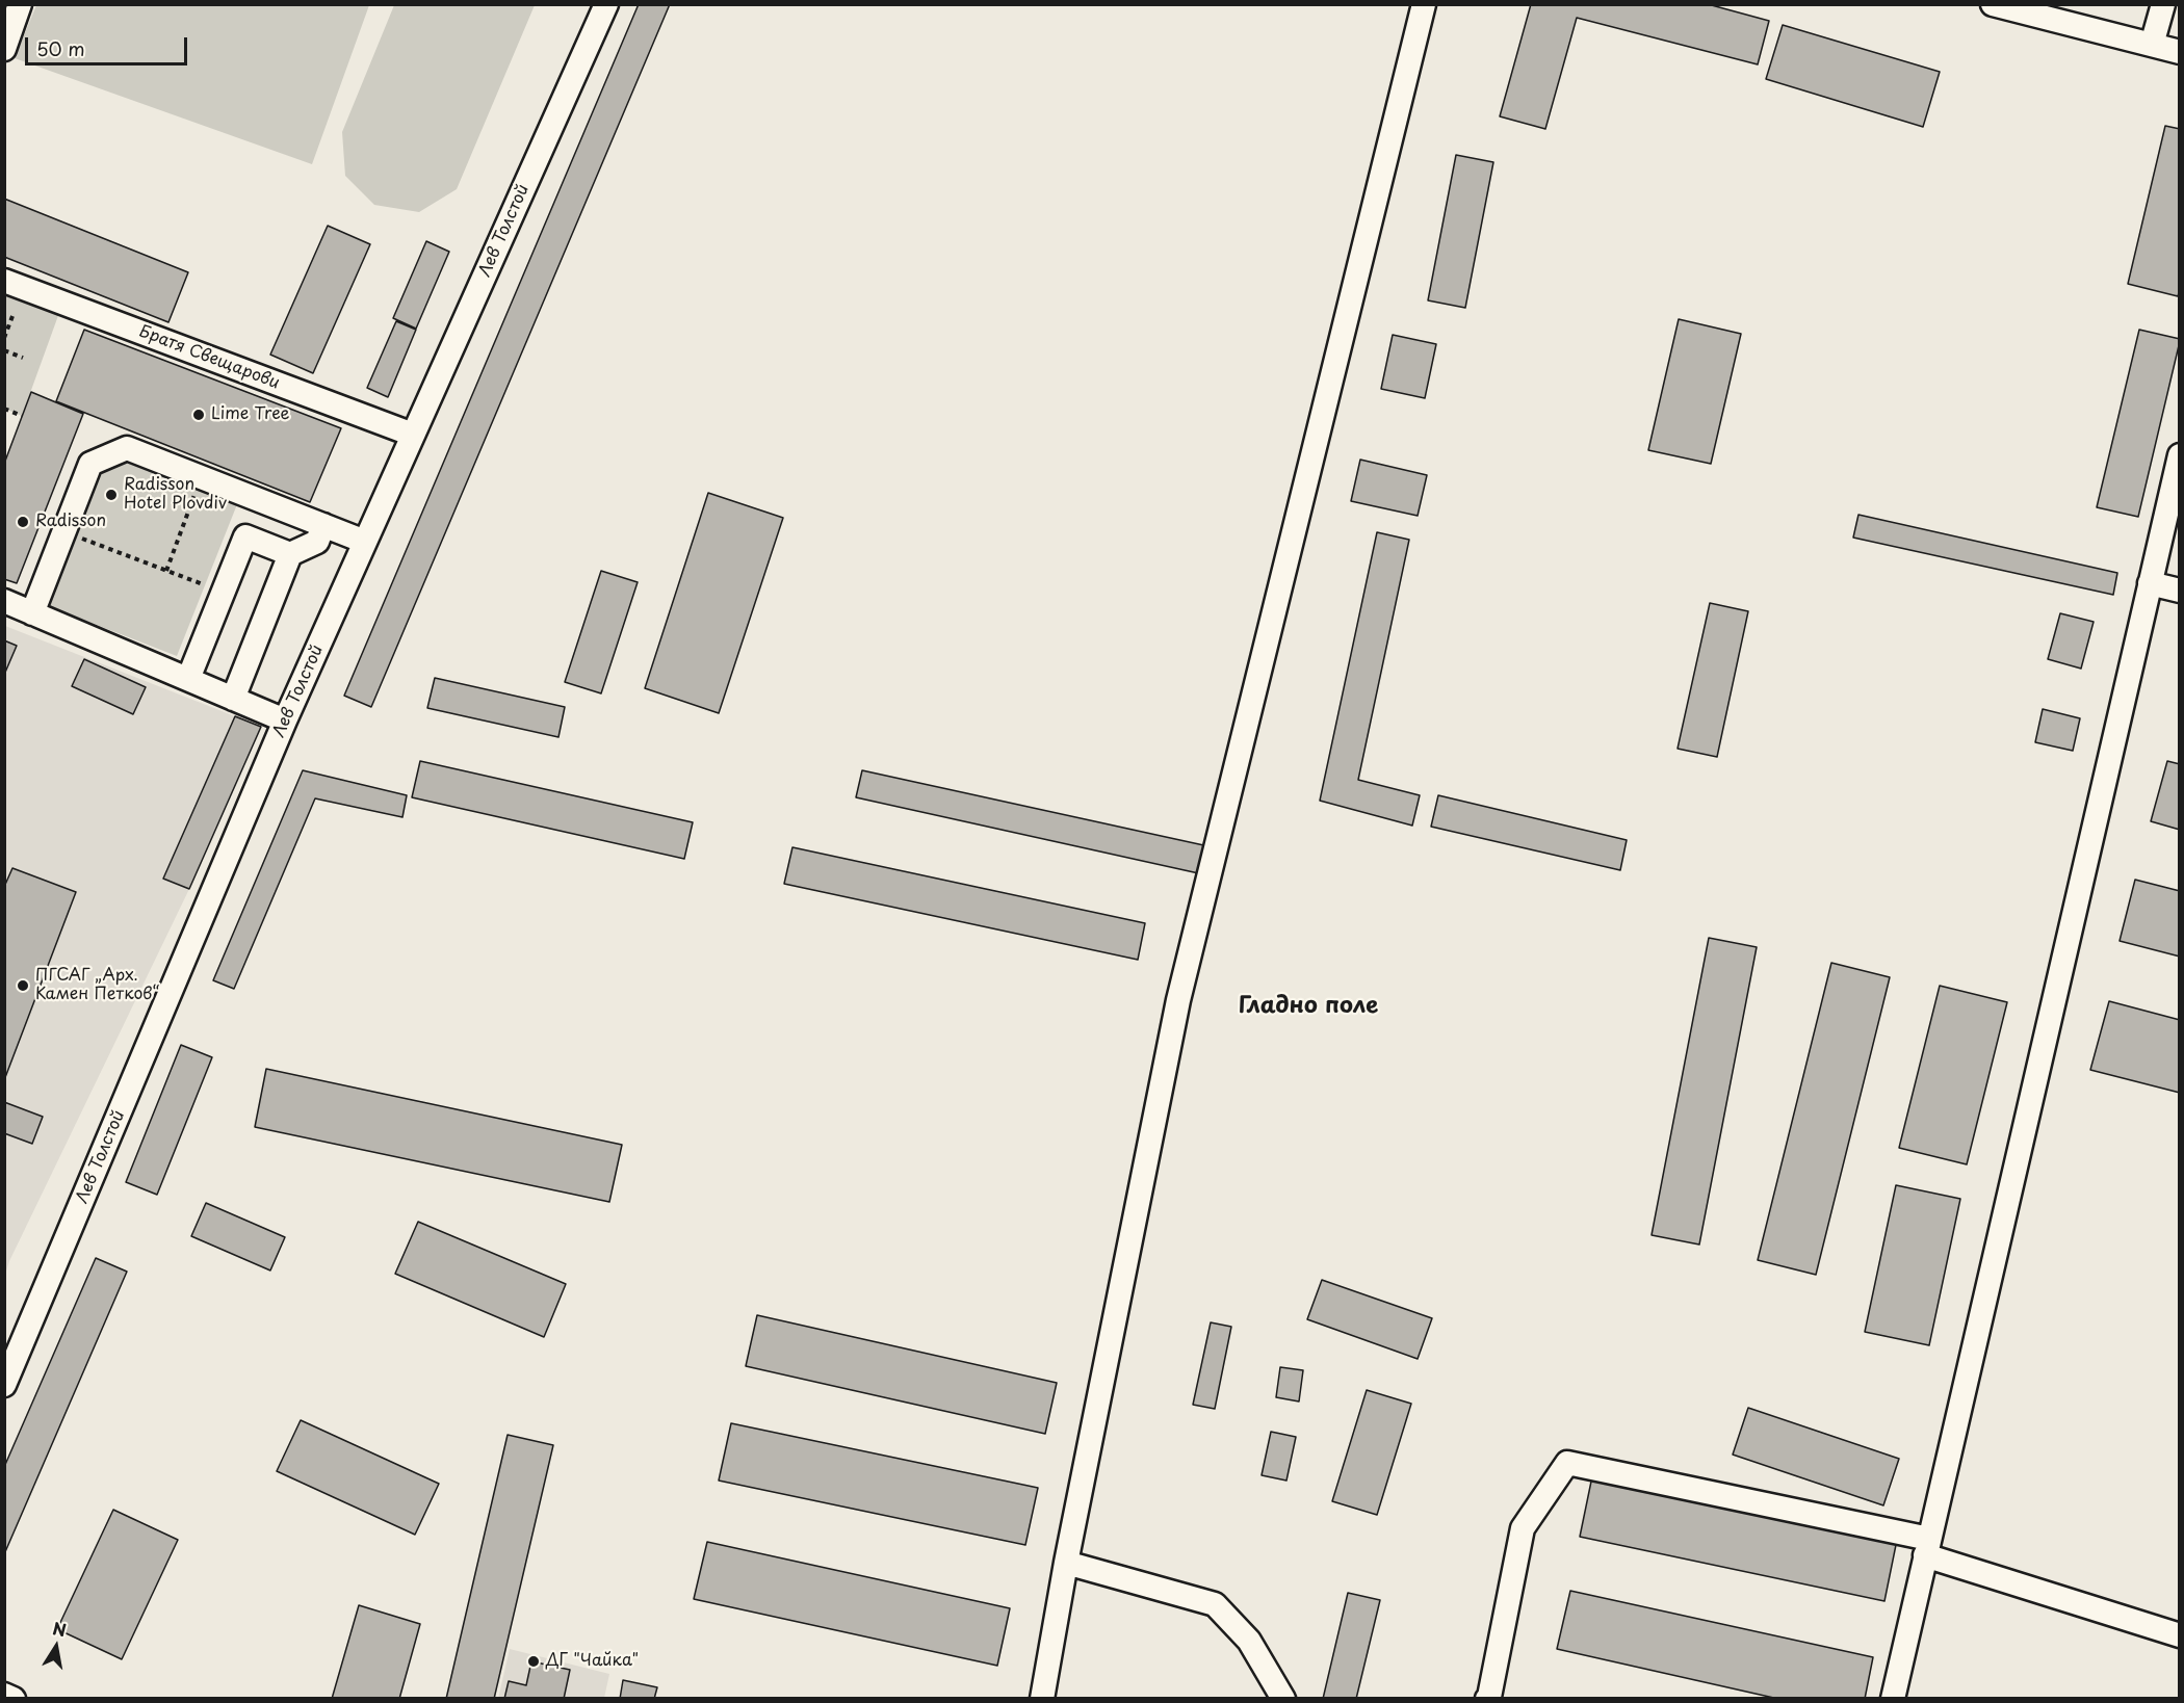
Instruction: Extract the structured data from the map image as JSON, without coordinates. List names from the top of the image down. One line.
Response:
{"streets":{"street":["Лев Толстой","Братя Свещарови"]},"crossings":[["Лев Толстой","Братя Свещарови"]],"districts":["Гладно поле"],"places":["Lime Tree","Radisson Hotel Plovdiv","Radisson","ПГСАГ „Арх. Камен Петков“","ДГ \"Чайка\""],"scale_bar":"50 m","north":"top"}
